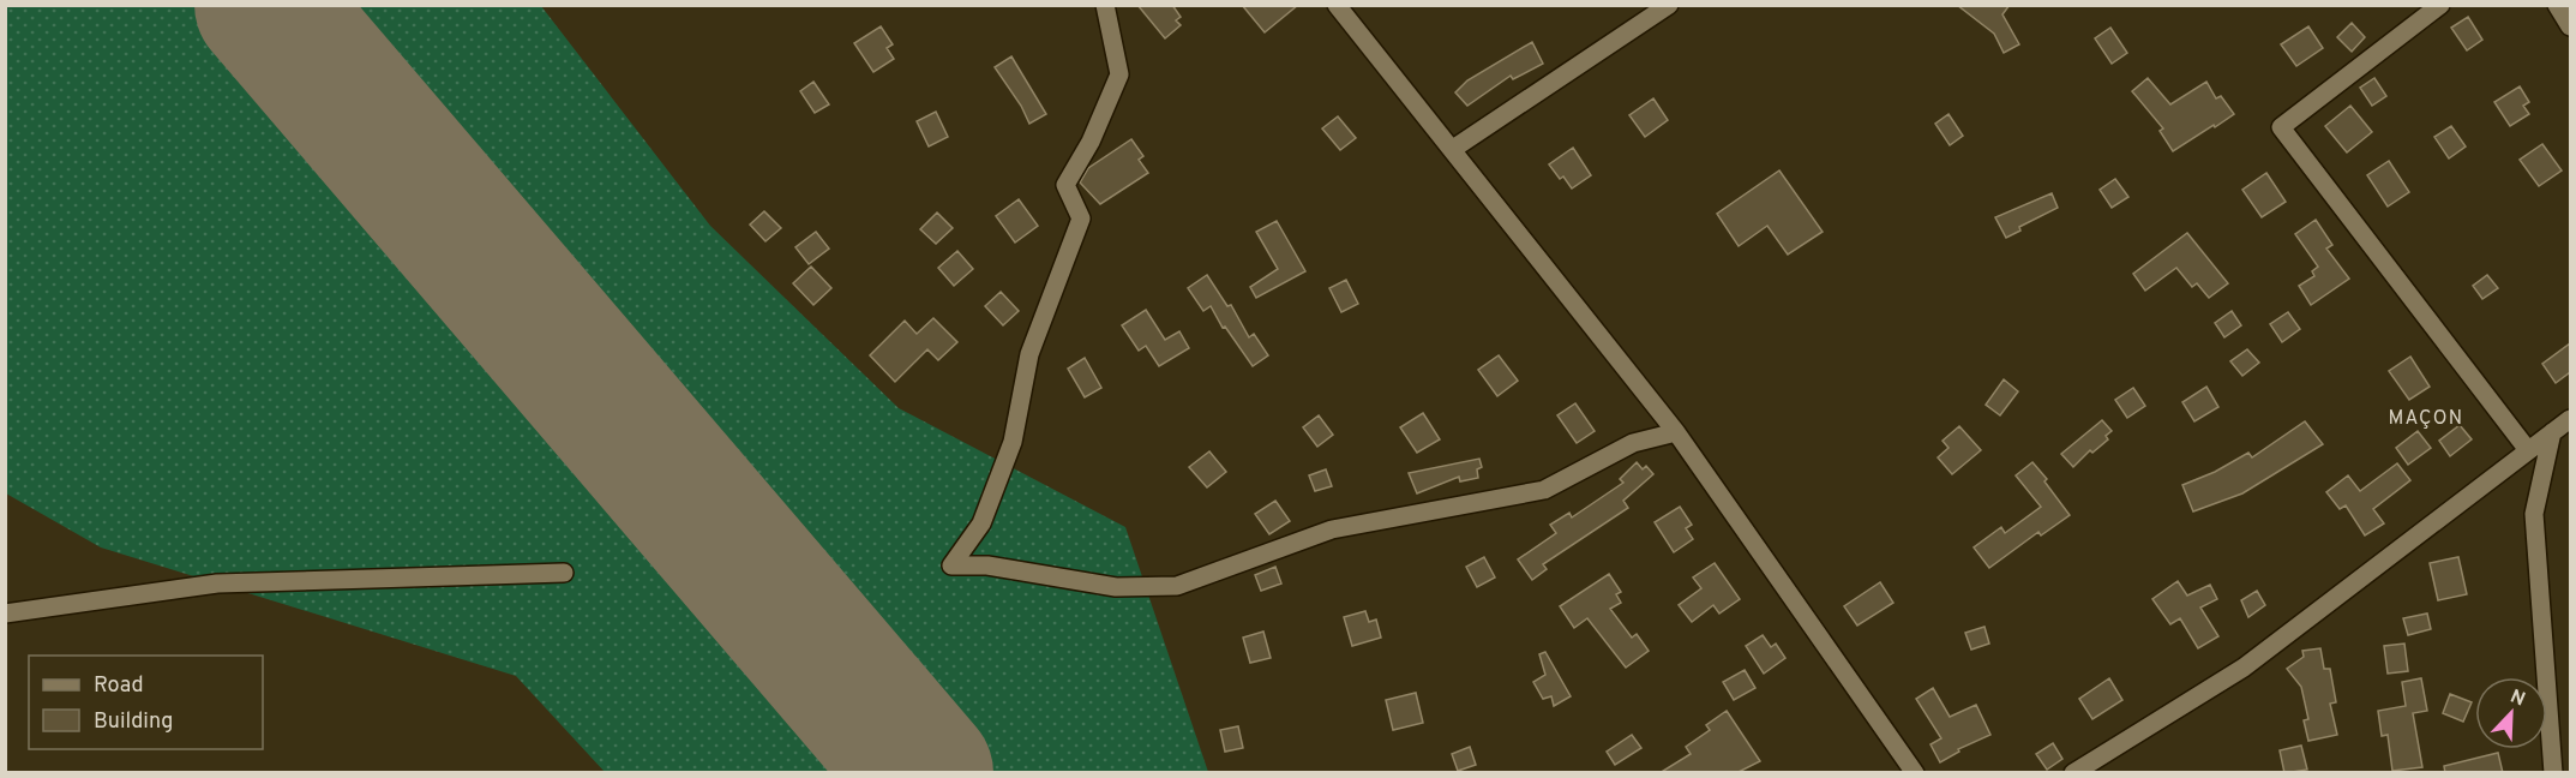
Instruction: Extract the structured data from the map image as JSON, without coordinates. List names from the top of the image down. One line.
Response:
{"districts":["MAÇON"],"legend":["Road","Building"],"north":"top right"}
